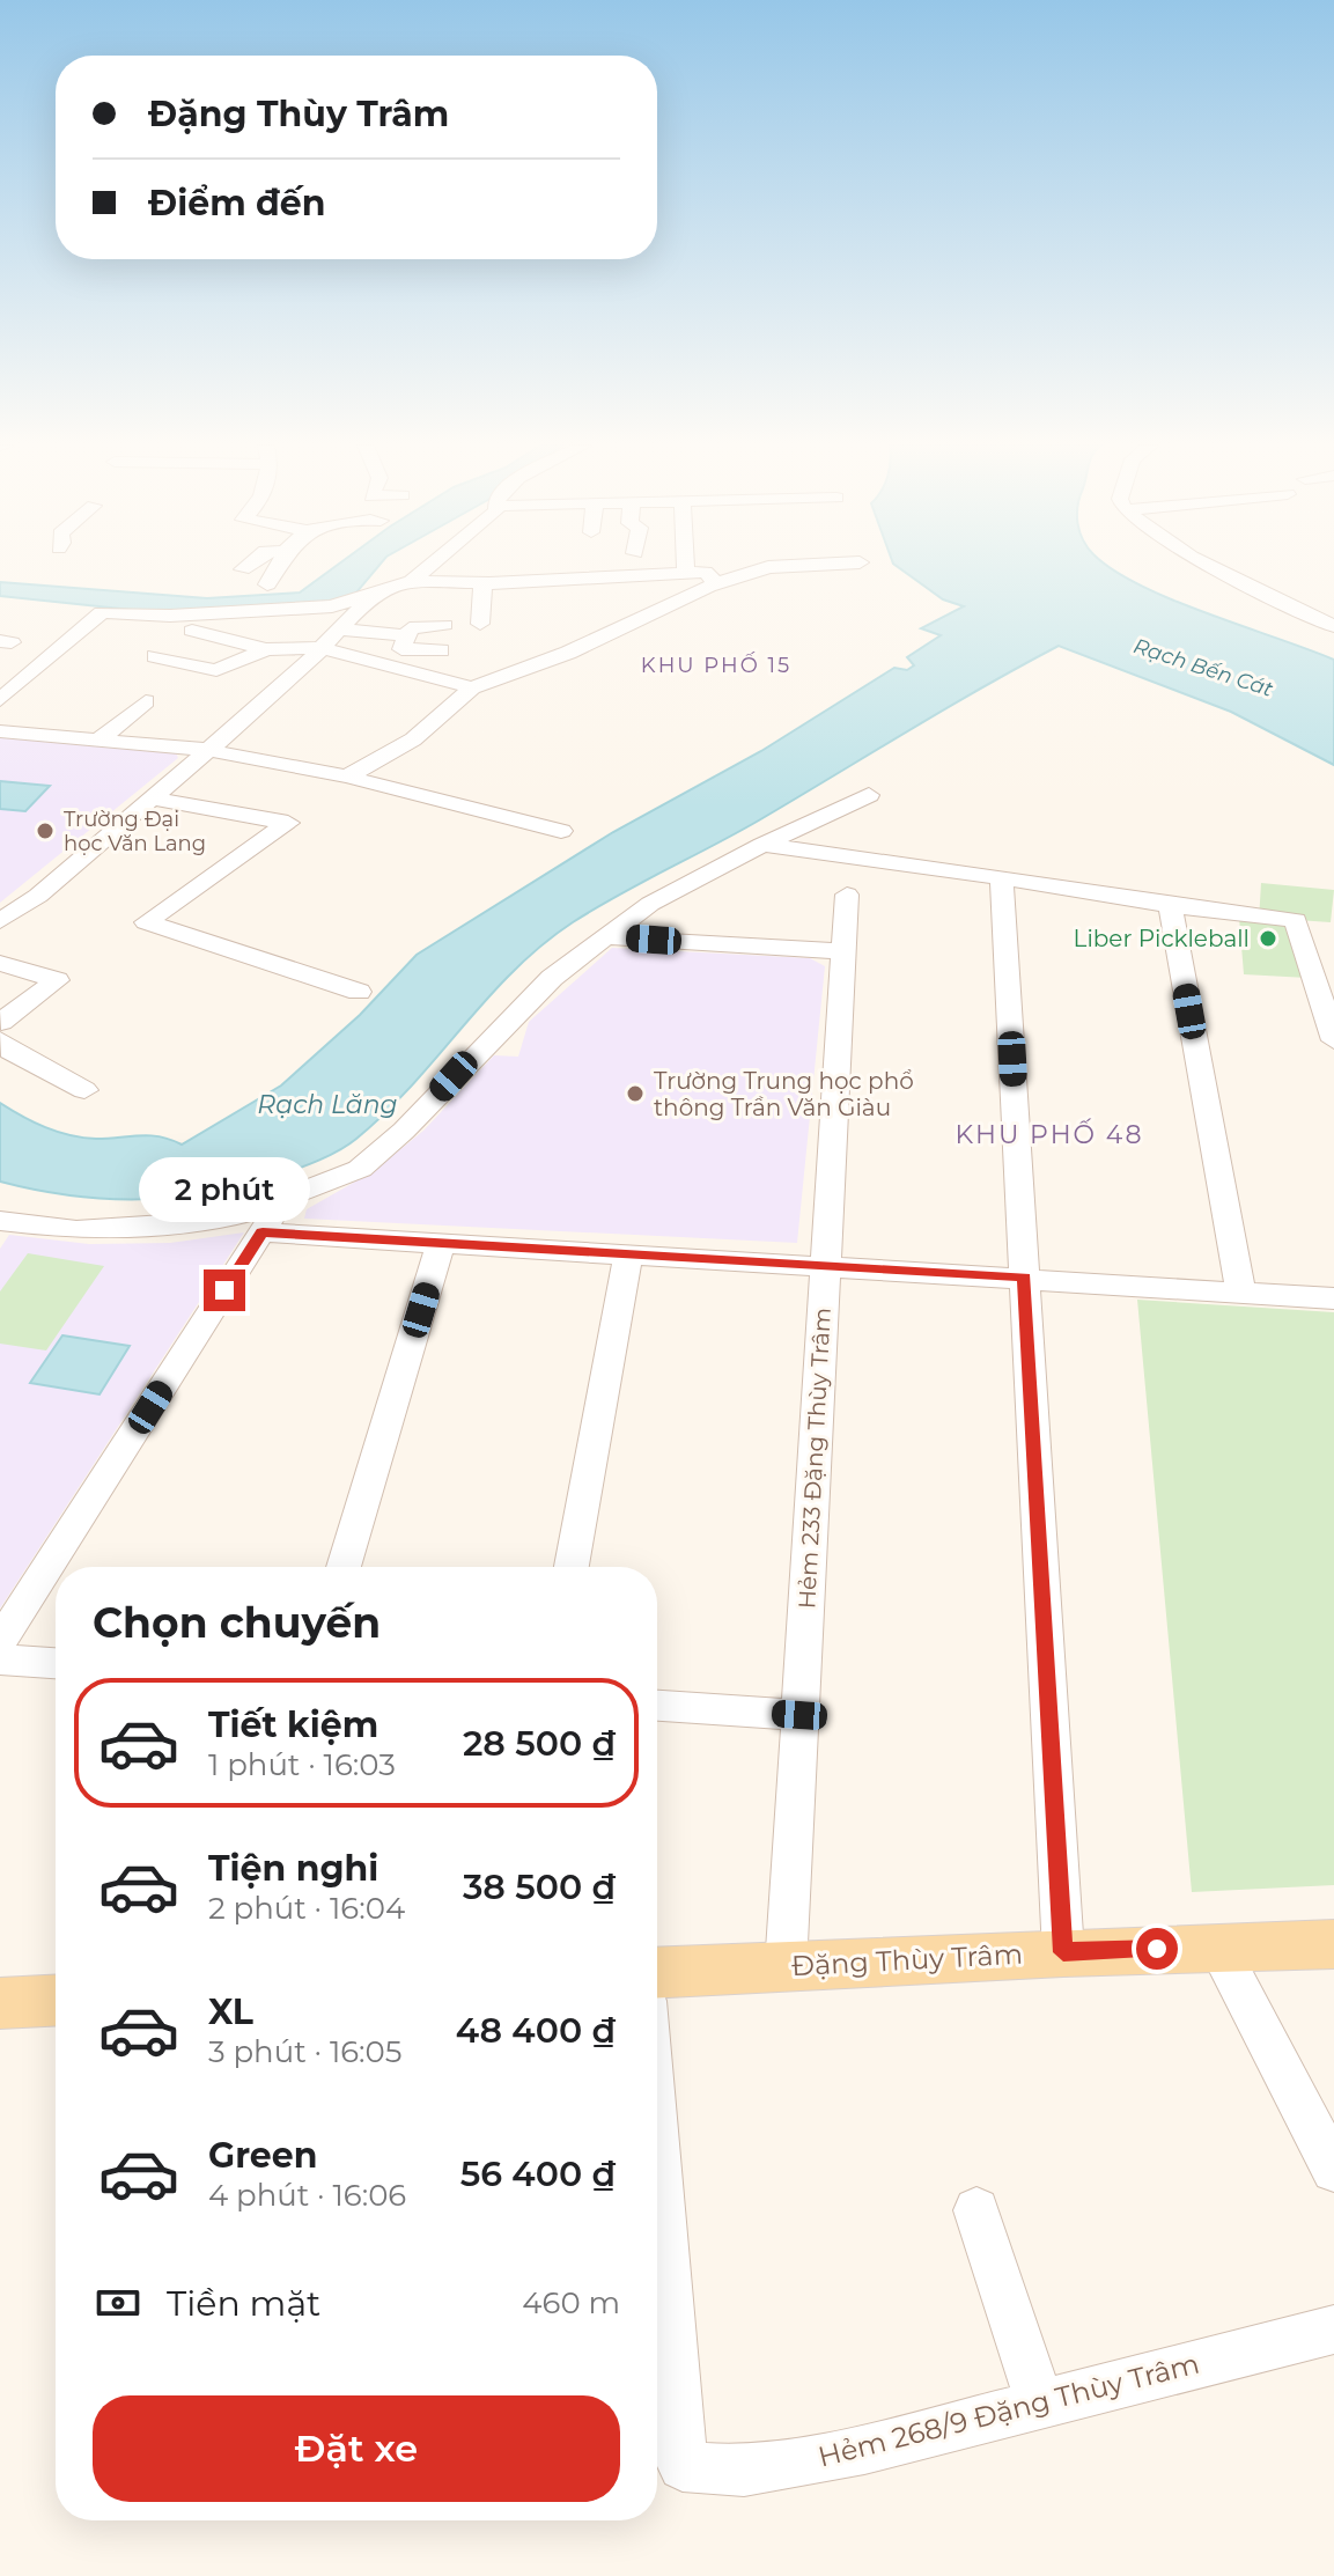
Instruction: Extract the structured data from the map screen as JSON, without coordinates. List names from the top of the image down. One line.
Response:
{"streets":{"main road":["Đặng Thùy Trâm"],"street":["Hẻm 233 Đặng Thùy Trâm","Hẻm 268/9 Đặng Thùy Trâm"]},"crossings":[["Hẻm 233 Đặng Thùy Trâm","Đặng Thùy Trâm"]],"districts":["KHU PHỐ 15","KHU PHỐ 48"],"water":["Rạch Bến Cát","Rạch Lăng"],"places":["Trường Đại học Văn Lang","Liber Pickleball","Trường Trung học phổ thông Trần Văn Giàu"],"page":{"banner":["Đặng Thùy Trâm","Điểm đến"],"bubble":"2 phút","heading":"Chọn chuyến","list":[{"name":"Tiết kiệm","note":"1 phút · 16:03","value":"28 500 ₫"},{"name":"Tiện nghi","note":"2 phút · 16:04","value":"38 500 ₫"},{"name":"XL","note":"3 phút · 16:05","value":"48 400 ₫"},{"name":"Green","note":"4 phút · 16:06","value":"56 400 ₫"}],"pay":["Tiền mặt","460 m"],"buttons":"Đặt xe"}}
